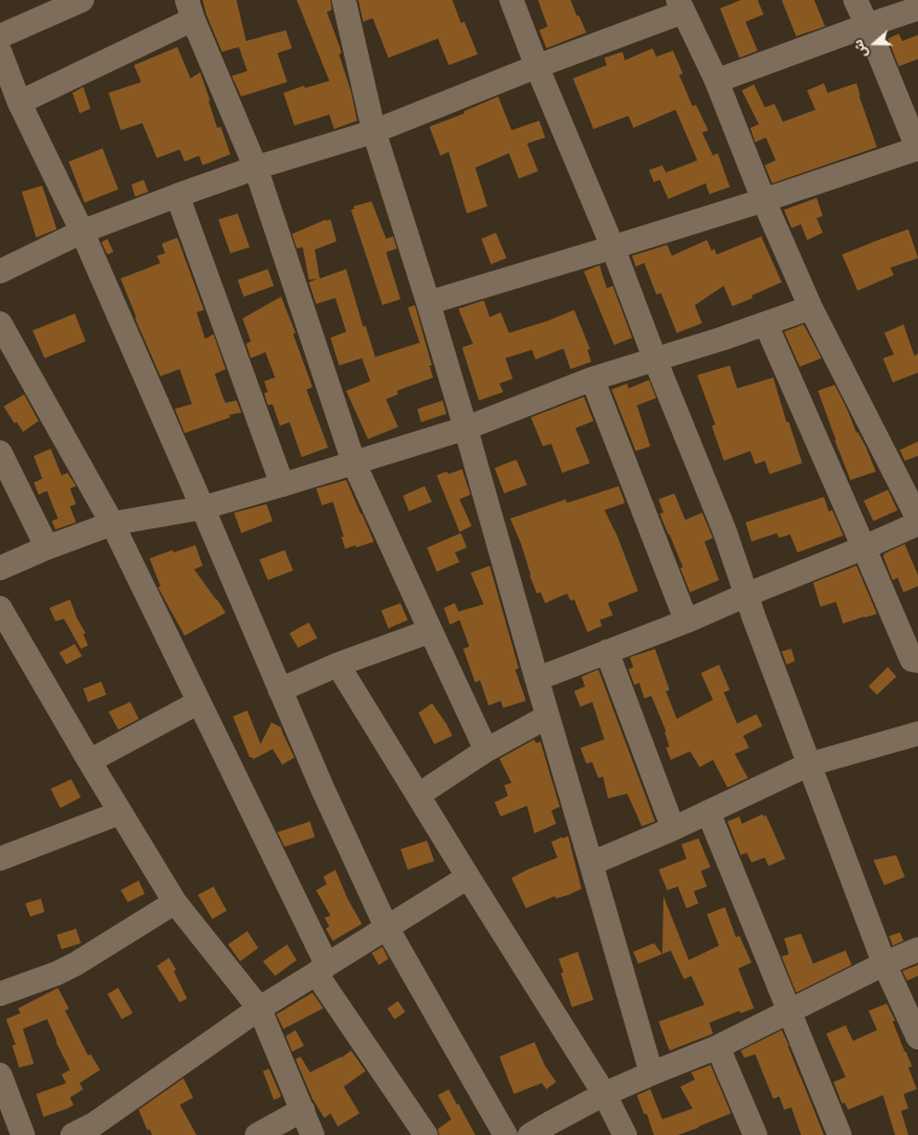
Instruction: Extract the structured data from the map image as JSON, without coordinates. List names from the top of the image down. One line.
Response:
{"north":"left"}
